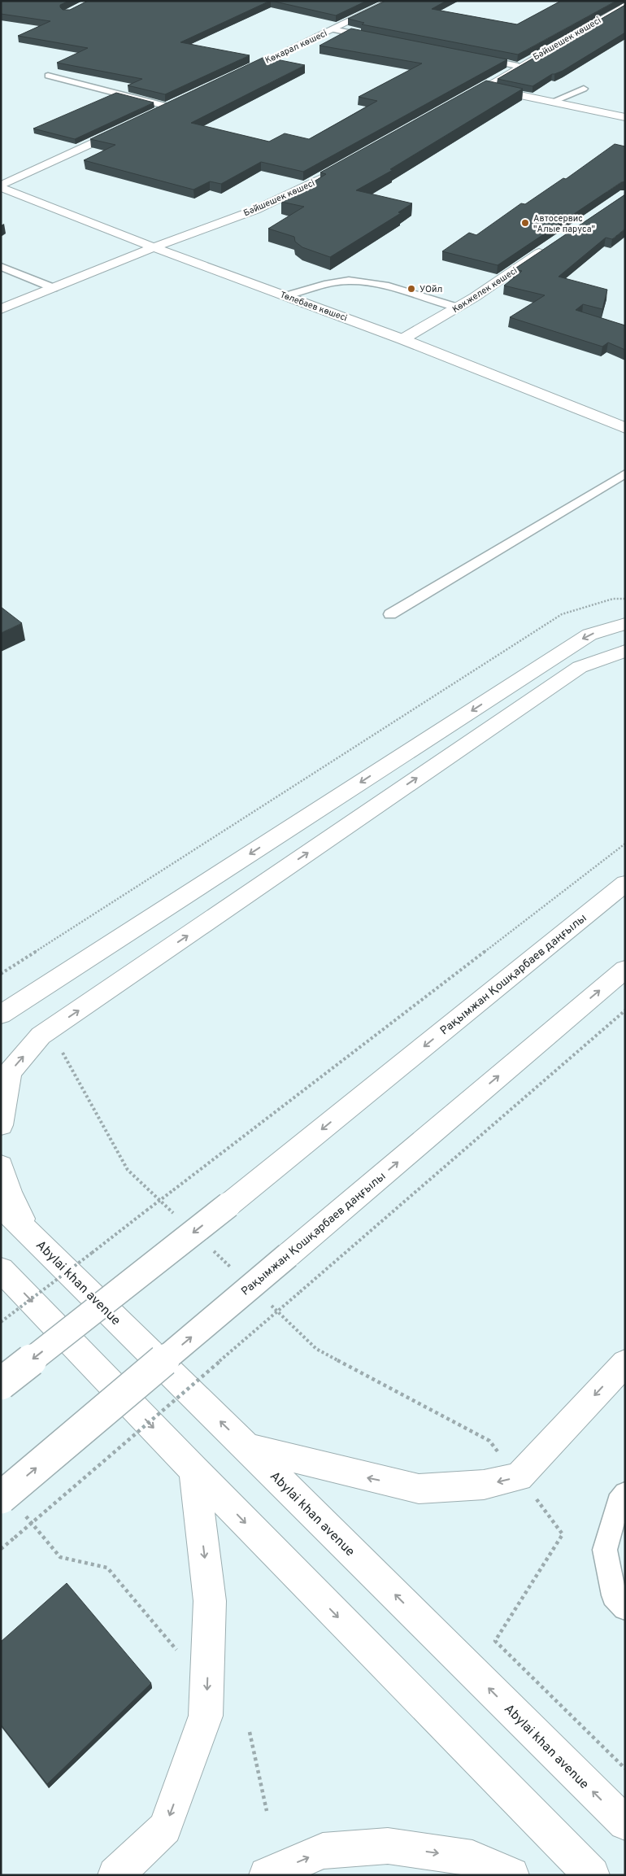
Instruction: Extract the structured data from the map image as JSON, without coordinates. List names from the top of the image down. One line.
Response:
{"streets":{"main road":["Бәйшешек көшесі","Көкарал көшесі","Көкжелек көшесі","Төлебаев көшесі","Рақымжан Қошқарбаев даңғылы","Abylai khan avenue"]},"crossings":[["Бәйшешек көшесі","Төлебаев көшесі"],["Көкжелек көшесі","Төлебаев көшесі"]],"places":["Автосервис \"Алые паруса\"","УОйл"]}
